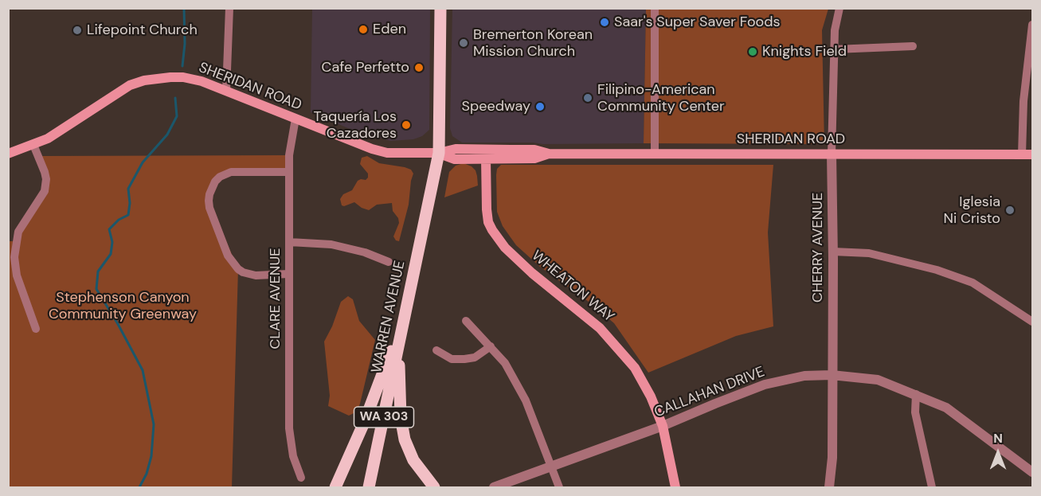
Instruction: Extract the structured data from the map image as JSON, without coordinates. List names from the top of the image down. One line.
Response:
{"streets":{"main road":["SHERIDAN ROAD","WHEATON WAY","WARREN AVENUE","WA 303"],"street":["CHERRY AVENUE","CLARE AVENUE","CALLAHAN DRIVE"]},"crossings":[["SHERIDAN ROAD","CHERRY AVENUE"],["SHERIDAN ROAD","WHEATON WAY"],["SHERIDAN ROAD","CLARE AVENUE"],["SHERIDAN ROAD","WARREN AVENUE"],["SHERIDAN ROAD","WA 303"],["CHERRY AVENUE","CALLAHAN DRIVE"],["WHEATON WAY","CALLAHAN DRIVE"],["WARREN AVENUE","WA 303"]],"parks":["Stephenson Canyon Community Greenway"],"places":["Saar's Super Saver Foods","Eden","Lifepoint Church","Bremerton Korean Mission Church","Knights Field","Cafe Perfetto","Filipino-American Community Center","Speedway","Taquería Los Cazadores","Iglesia Ni Cristo"],"north":"top"}
